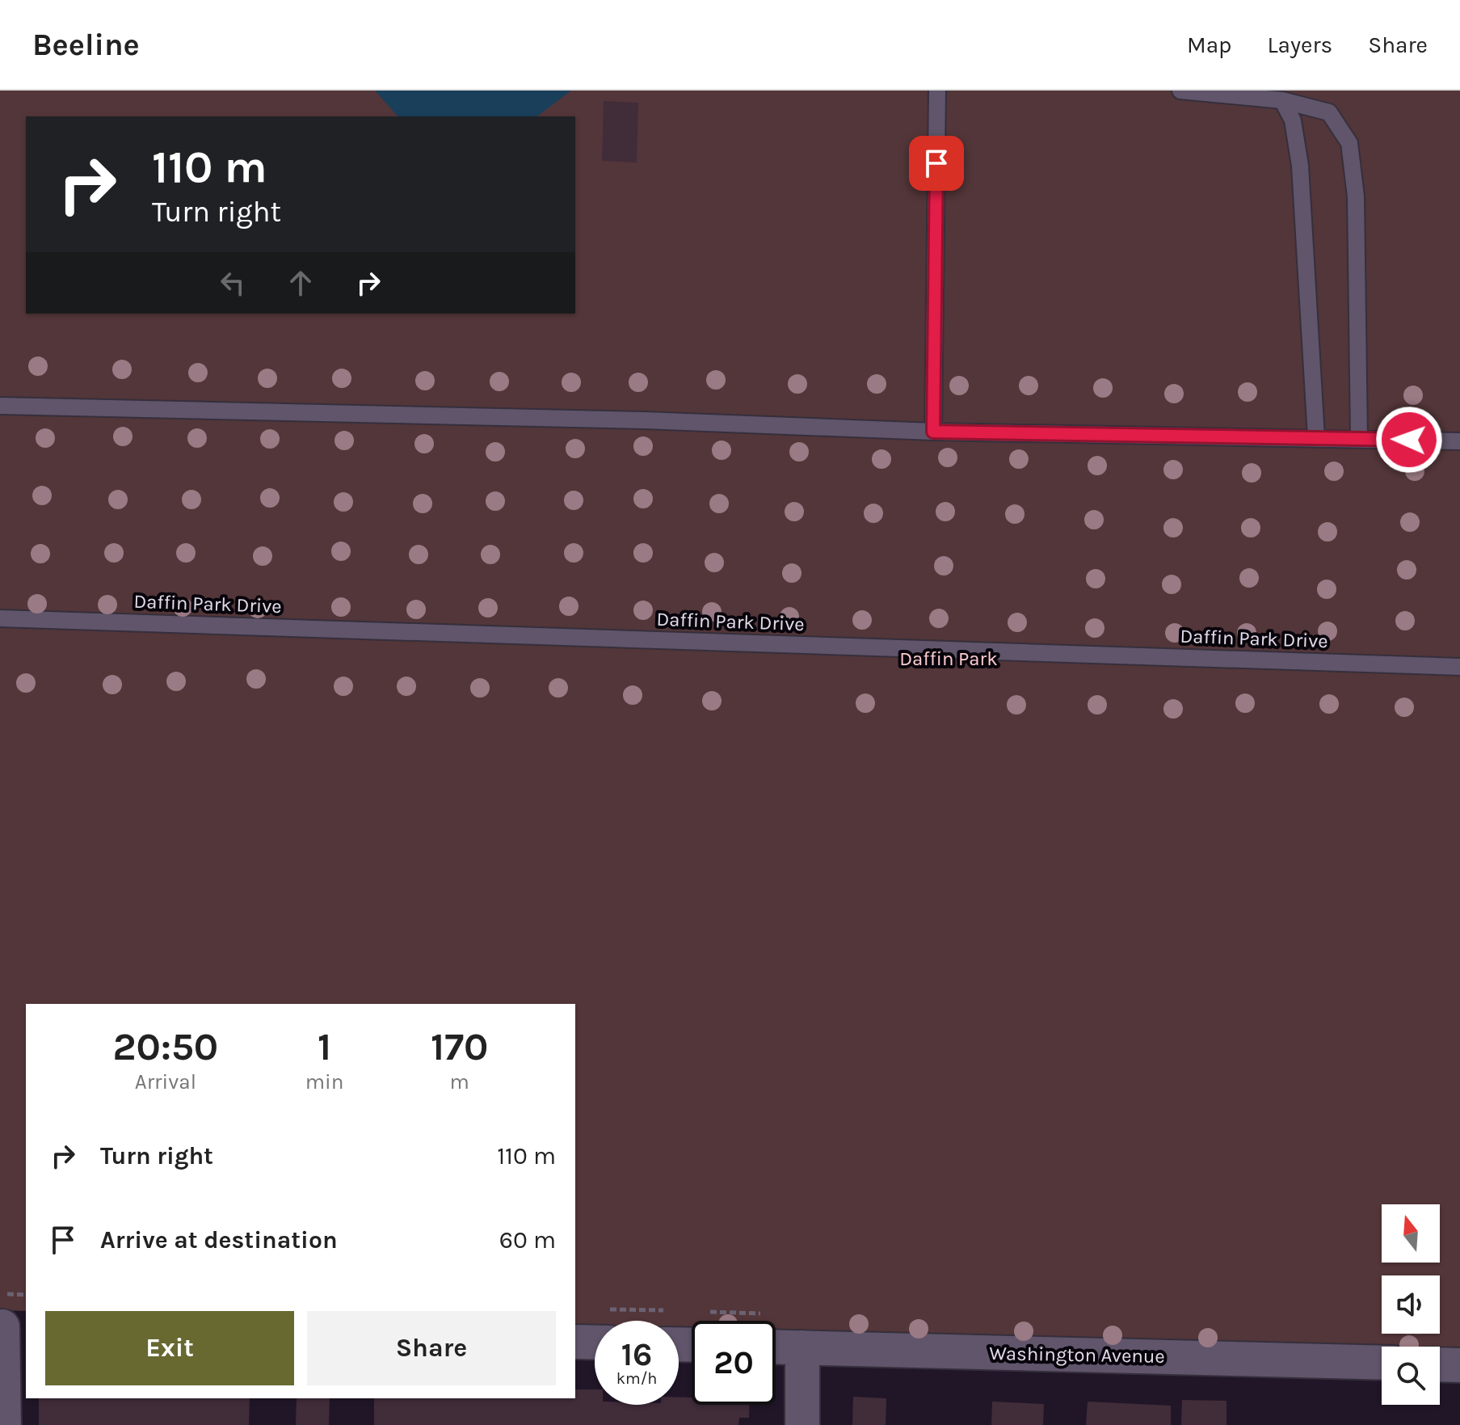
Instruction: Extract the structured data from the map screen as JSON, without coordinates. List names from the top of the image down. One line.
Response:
{"streets":{"street":["Washington Avenue"],"lane":["Daffin Park Drive"]},"parks":["Daffin Park"],"north":"top","page":{"header":"Beeline","nav":["Map","Layers","Share"],"turn":["110 m","Turn right"],"eta":["20:50","Arrival","1","min","170","m"],"list":[{"name":"Turn right","value":"110 m"},{"name":"Arrive at destination","value":"60 m"}],"buttons":["Exit","Share"],"speed":"16 km/h","limit":"20"}}
